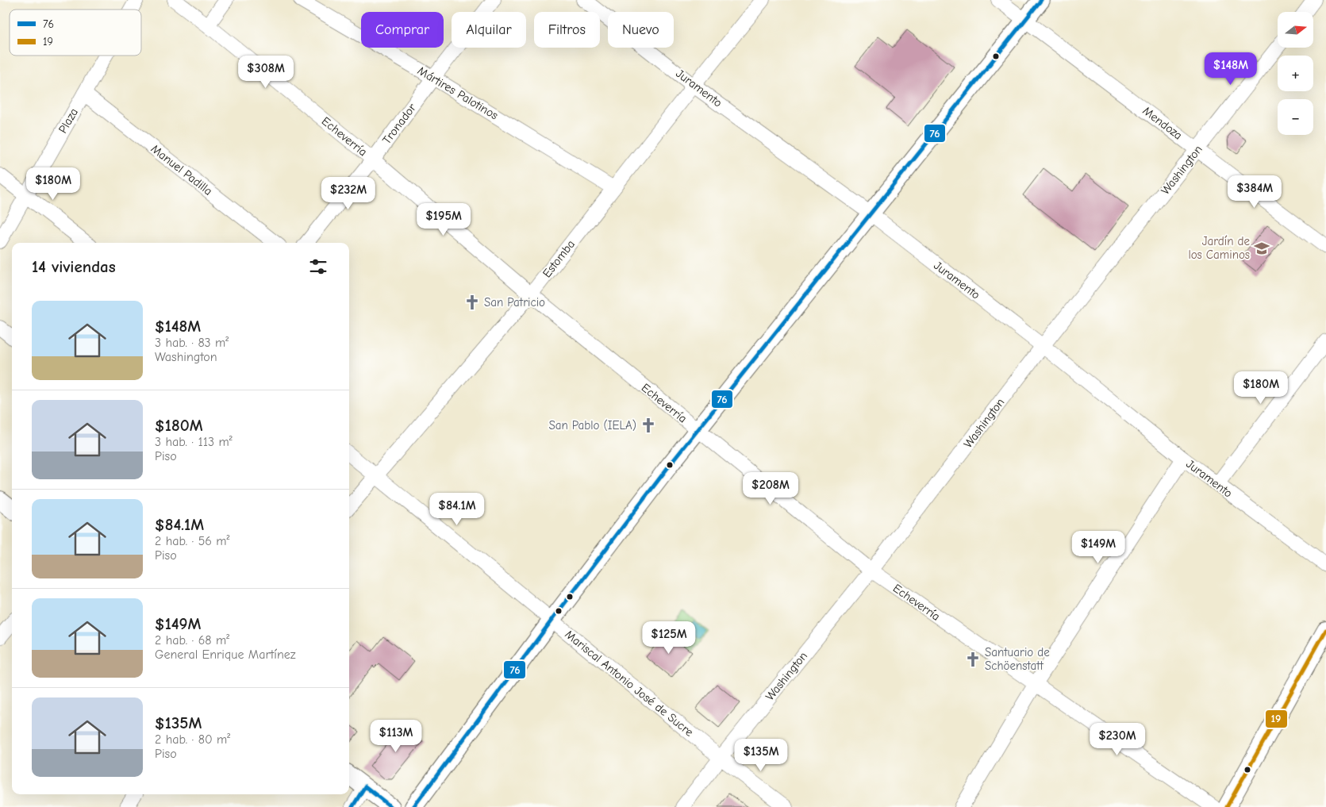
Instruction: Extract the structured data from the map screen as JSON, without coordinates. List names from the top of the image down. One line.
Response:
{"streets":{"street":["Juramento","Mártires Palotinos","Plaza","Mendoza","Tronador","Echeverría","Manuel Padilla","Washington","Estomba","Mariscal Antonio José de Sucre"]},"crossings":[["Juramento","Washington"],["Juramento","Estomba"],["Mártires Palotinos","Tronador"],["Mártires Palotinos","Estomba"],["Plaza","Manuel Padilla"],["Mendoza","Washington"],["Tronador","Echeverría"],["Echeverría","Washington"],["Echeverría","Estomba"],["Washington","Mariscal Antonio José de Sucre"],["Estomba","Mariscal Antonio José de Sucre"]],"places":{"school or university":["Jardín de los Caminos"],"church":["San Patricio","San Pablo (IELA)","Santuario de Schöenstatt"]},"lines":["transit line 76","transit line 19"],"legend":["76","19"],"north":"right","page":{"map_buttons":["+","−"],"chip":["Comprar","Alquilar","Filtros","Nuevo"],"price":["$148M","$308M","$180M","$384M","$232M","$195M","$180M","$208M","$84.1M","$149M","$125M","$113M","$230M","$135M"],"heading":"14 viviendas","list":[{"name":"$148M","note":"3 hab. · 83 m² · Washington"},{"name":"$180M","note":"3 hab. · 113 m² · Piso"},{"name":"$84.1M","note":"2 hab. · 56 m² · Piso"},{"name":"$149M","note":"2 hab. · 68 m² · General Enrique Martínez"},{"name":"$135M","note":"2 hab. · 80 m² · Piso"}]}}
